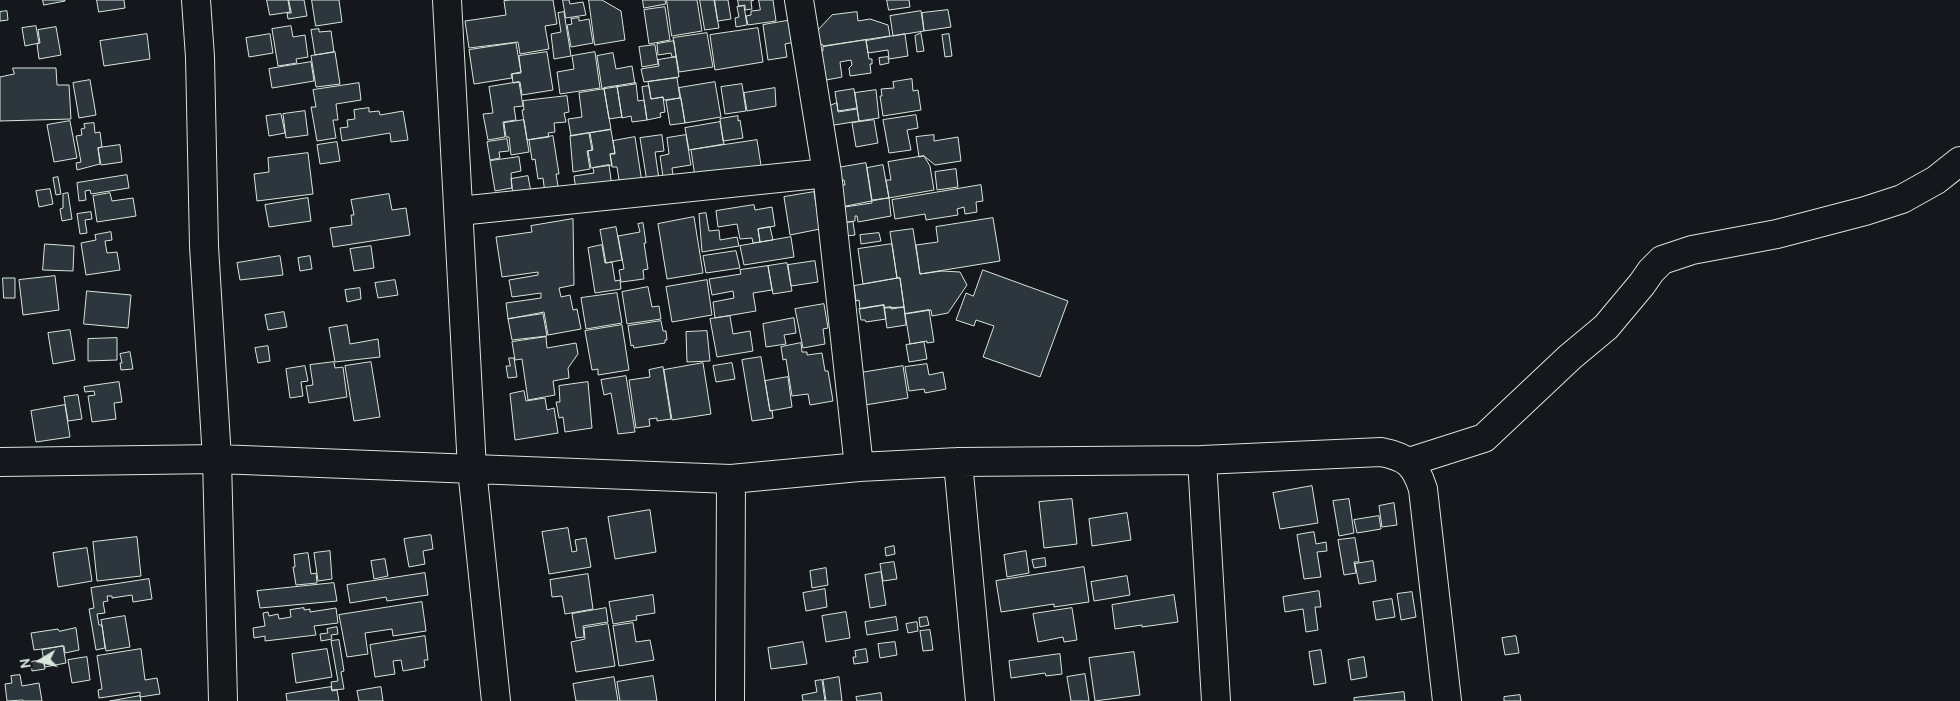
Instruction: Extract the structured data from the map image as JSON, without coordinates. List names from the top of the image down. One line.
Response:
{"north":"left"}
